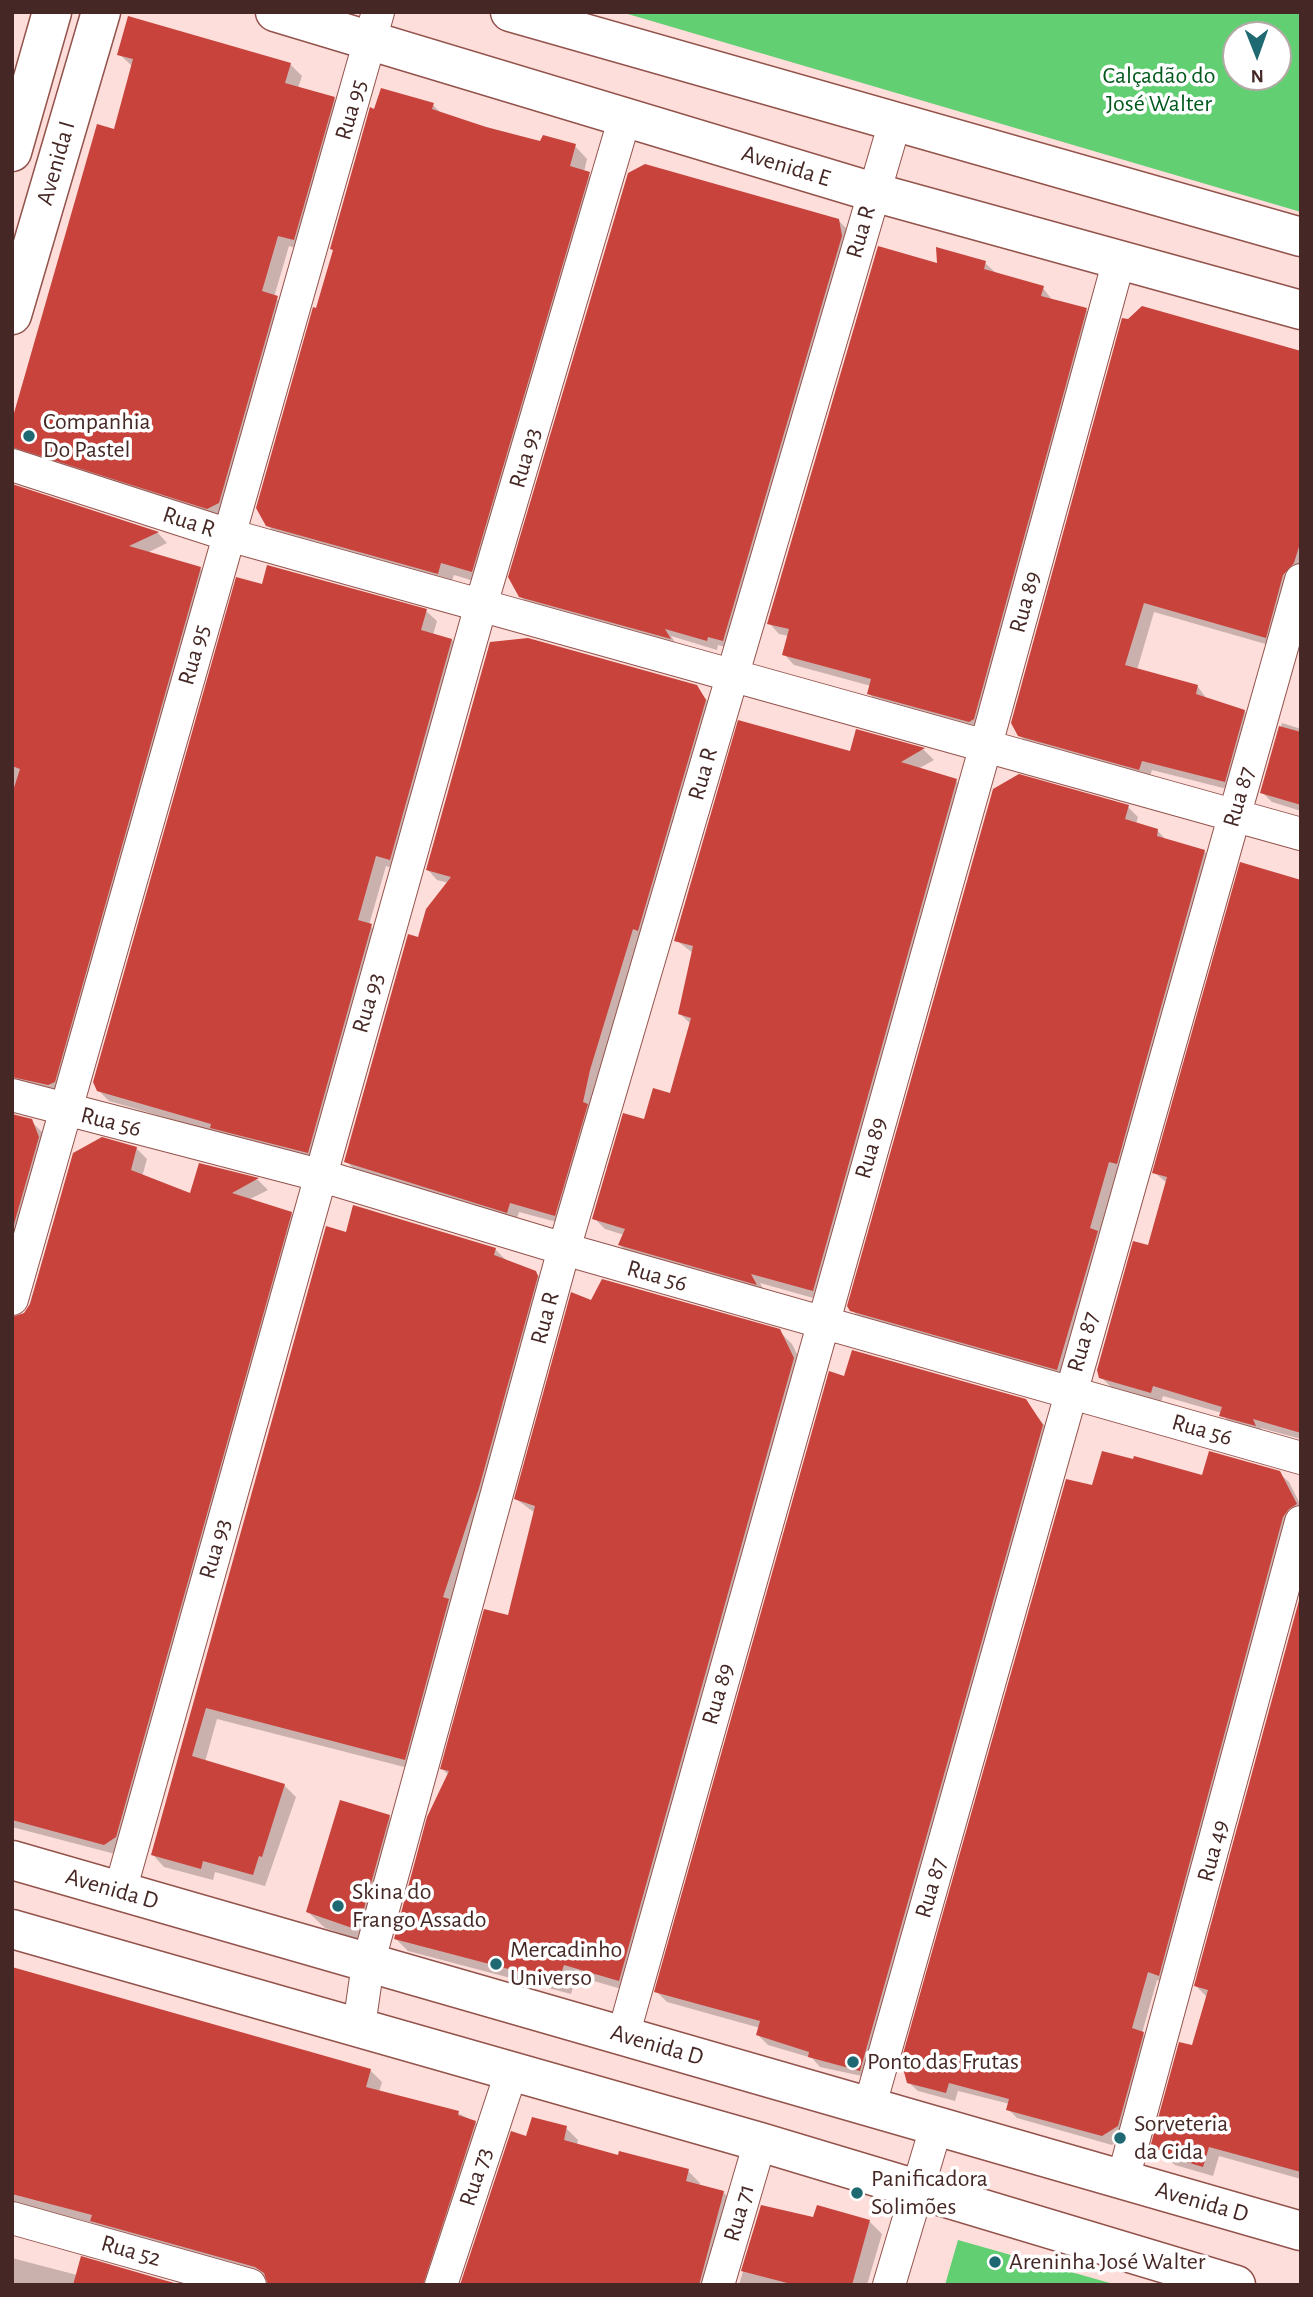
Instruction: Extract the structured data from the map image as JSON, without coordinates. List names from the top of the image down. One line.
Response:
{"streets":{"main road":["Avenida I","Avenida E","Avenida D"],"street":["Rua 95","Rua R","Rua 93","Rua 89","Rua 87","Rua 56","Rua 49","Rua 73","Rua 71","Rua 52"]},"crossings":[["Rua 95","Avenida E"],["Rua 95","Rua R"],["Rua 95","Rua 56"],["Avenida E","Rua R"],["Avenida E","Rua 93"],["Avenida E","Rua 89"],["Rua R","Rua 93"],["Rua R","Rua 89"],["Rua R","Rua 87"],["Rua R","Rua 56"],["Rua R","Avenida D"],["Rua 93","Rua 56"],["Rua 93","Avenida D"],["Rua 89","Rua 56"],["Rua 89","Avenida D"],["Rua 87","Rua 56"],["Rua 87","Avenida D"],["Rua 49","Avenida D"]],"parks":["Calçadão do José Walter"],"places":["Companhia Do Pastel","Skina do Frango Assado","Mercadinho Universo","Ponto das Frutas","Sorveteria da Cida","Panificadora Solimões","Areninha José Walter"],"north":"bottom"}
